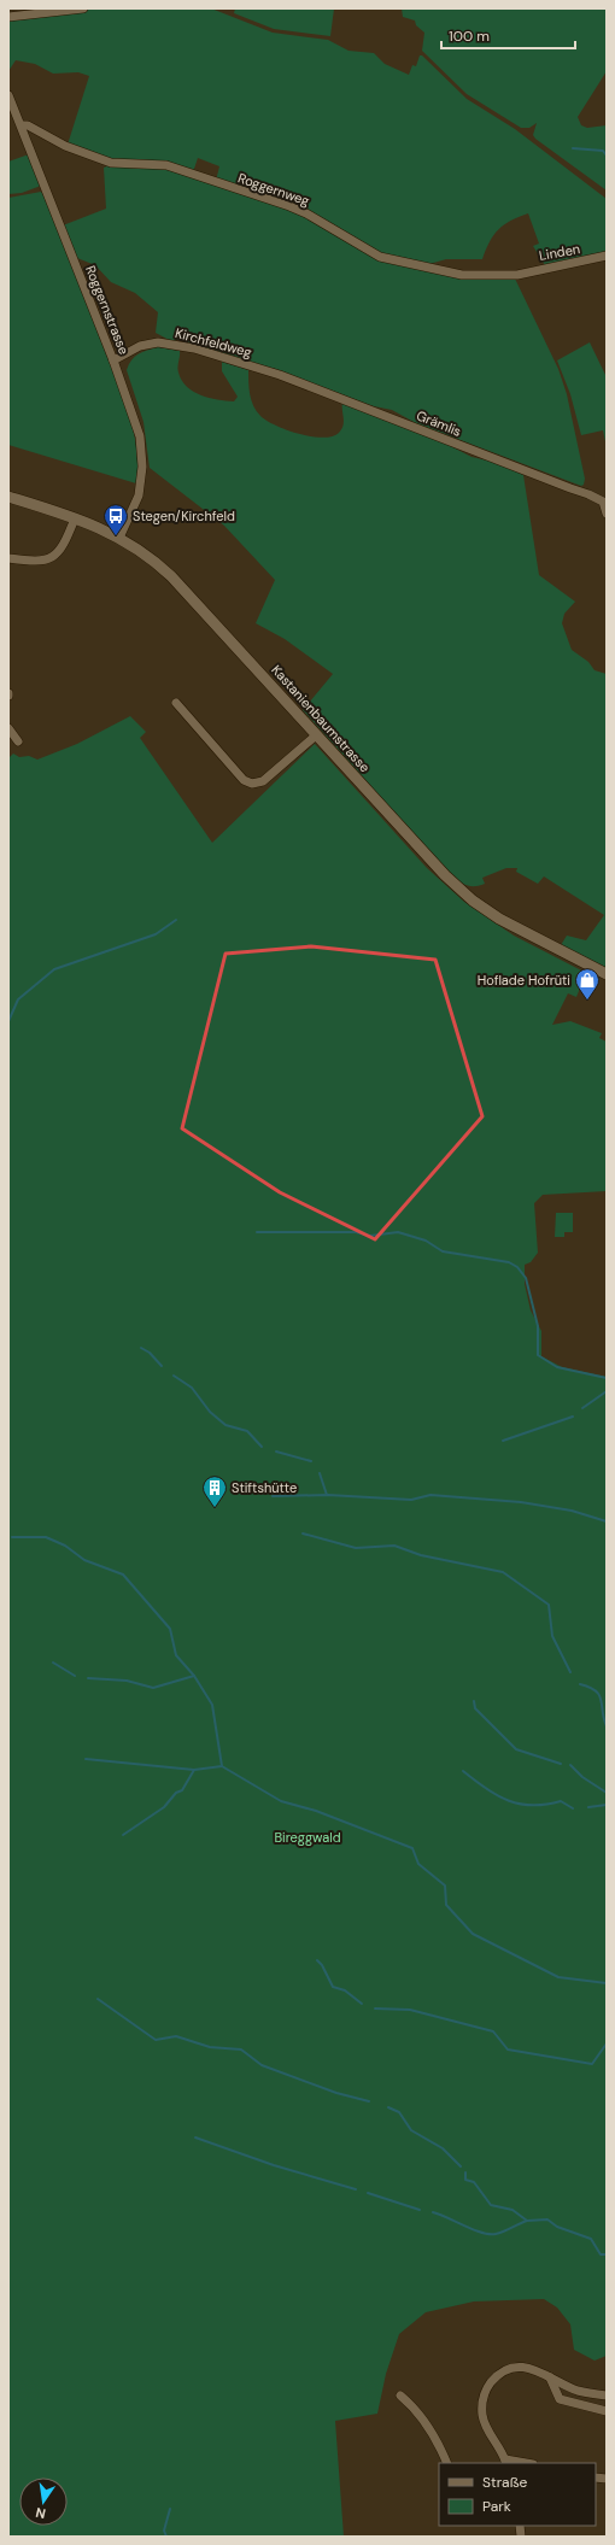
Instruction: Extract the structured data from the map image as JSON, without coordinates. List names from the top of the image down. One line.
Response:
{"streets":{"street":["Roggernweg","Linden","Roggernstrasse","Kirchfeldweg","Grämlis","Kastanienbaumstrasse"]},"crossings":[["Roggernweg","Linden"],["Roggernweg","Roggernstrasse"],["Roggernstrasse","Kirchfeldweg"],["Roggernstrasse","Kastanienbaumstrasse"],["Kirchfeldweg","Grämlis"]],"parks":["Bireggwald"],"places":{"bus stop":["Stegen/Kirchfeld"],"shop":["Hoflade Hofrüti"],"building":["Stiftshütte"]},"legend":["Straße","Park"],"scale_bar":"100 m","north":"bottom"}
